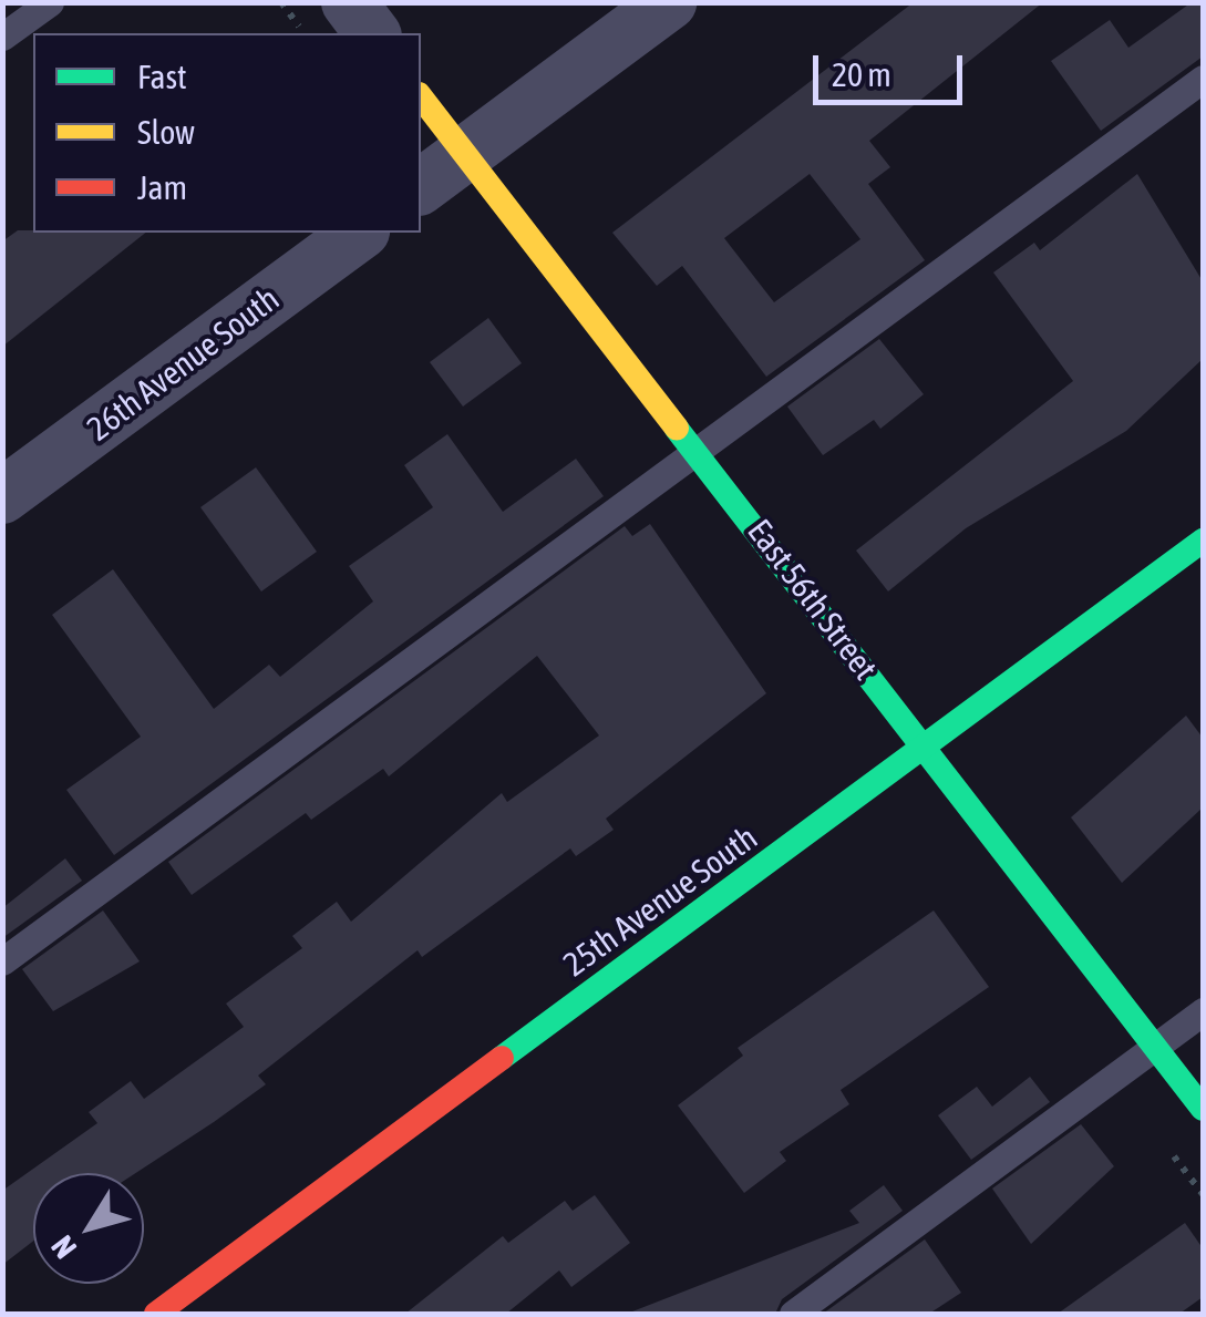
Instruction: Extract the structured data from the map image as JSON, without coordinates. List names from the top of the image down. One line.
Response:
{"streets":{"street":["26th Avenue South","East 56th Street","25th Avenue South"]},"crossings":[["East 56th Street","25th Avenue South"]],"legend":["Fast","Slow","Jam"],"scale_bar":"20 m","north":"bottom left"}
